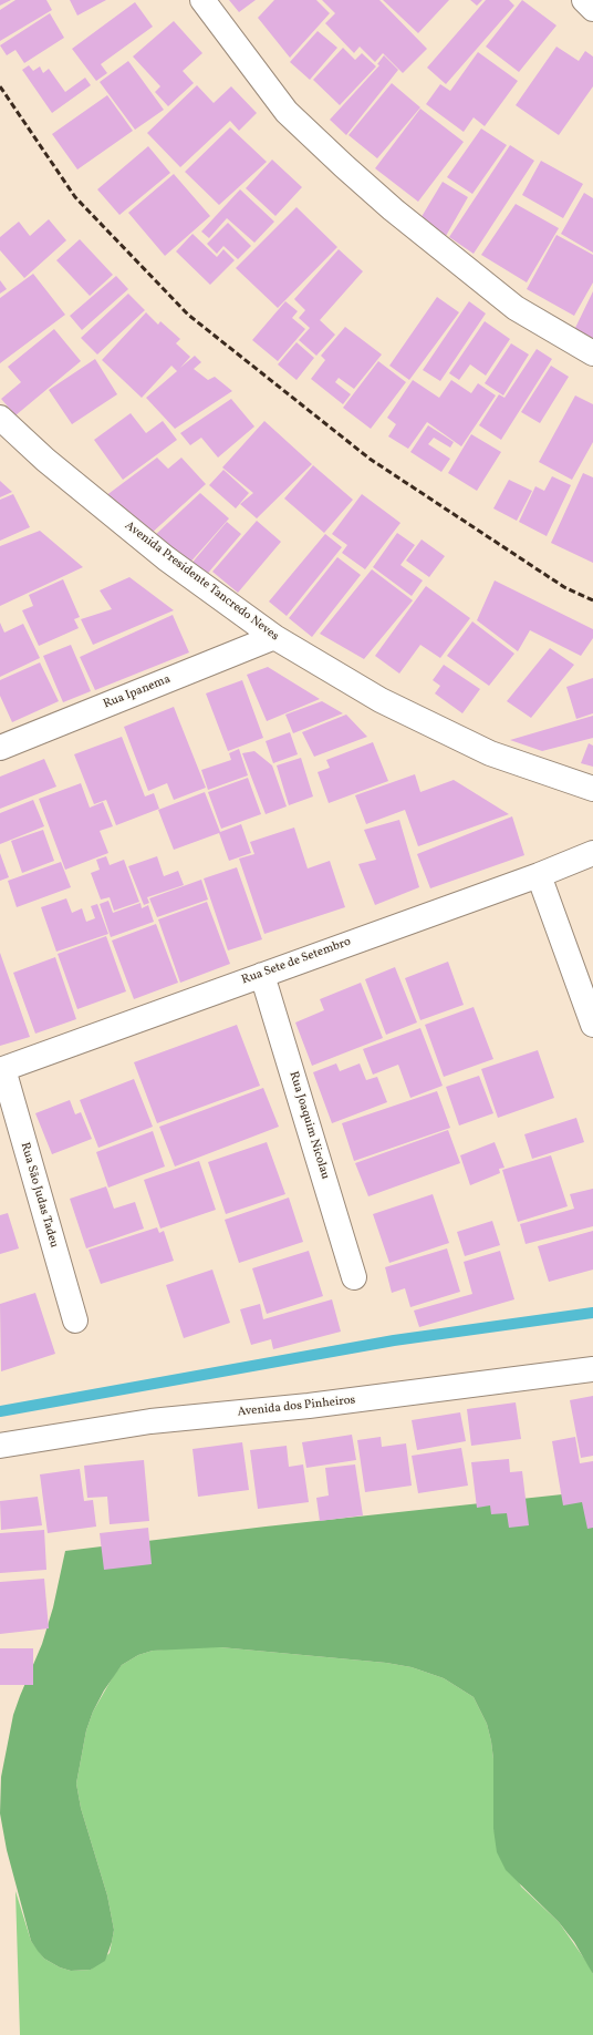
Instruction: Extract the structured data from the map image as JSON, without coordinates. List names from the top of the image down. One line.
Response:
{"streets":{"street":["Avenida Presidente Tancredo Neves","Rua Ipanema","Rua Sete de Setembro","Rua Joaquim Nicolau","Rua São Judas Tadeu","Avenida dos Pinheiros"]},"crossings":[["Avenida Presidente Tancredo Neves","Rua Ipanema"],["Rua Sete de Setembro","Rua Joaquim Nicolau"],["Rua Sete de Setembro","Rua São Judas Tadeu"]]}
